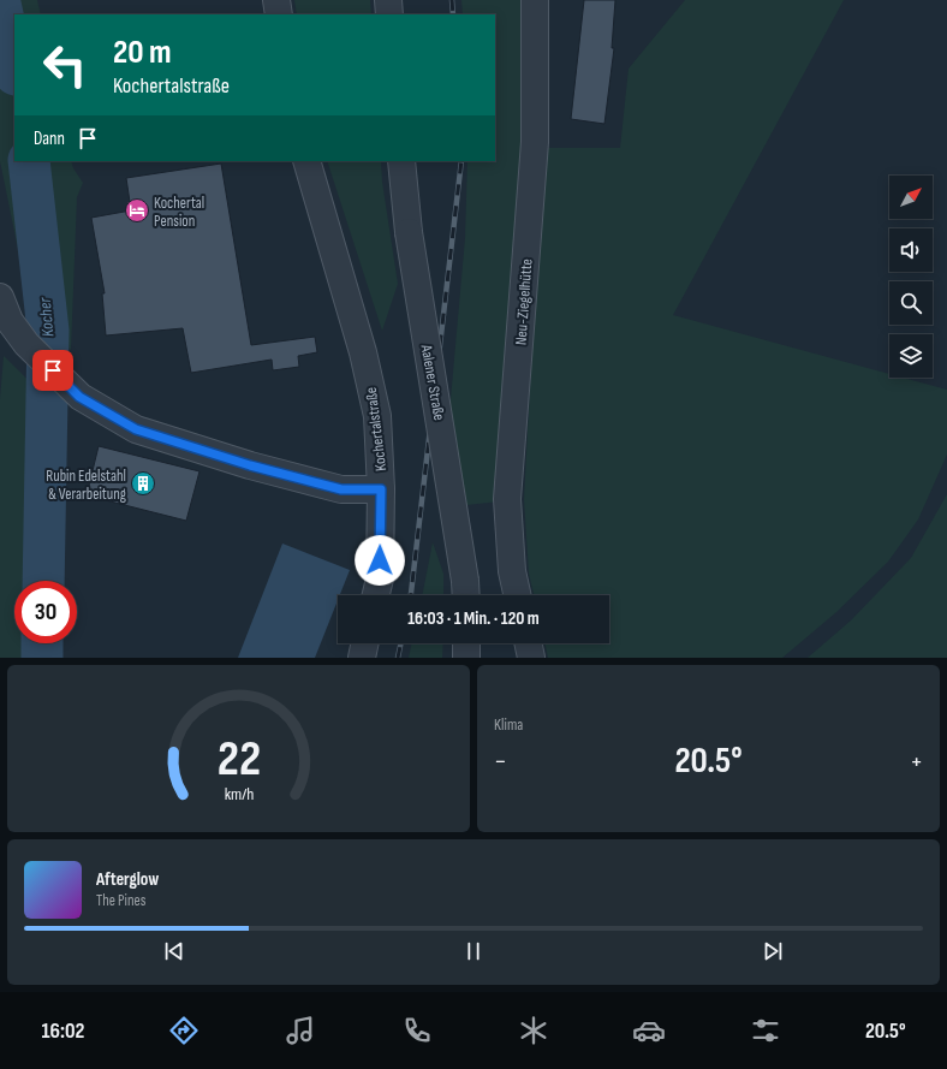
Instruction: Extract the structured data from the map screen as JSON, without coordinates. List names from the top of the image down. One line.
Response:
{"streets":{"street":["Neu-Ziegelhütte","Aalener Straße","Kochertalstraße"]},"water":["Kocher"],"places":{"hotel":["Kochertal Pension"],"building":["Rubin Edelstahl & Verarbeitung"]},"north":"top right","page":{"turn":["20 m","Kochertalstraße"],"then":"Dann","limit":"30","trip":"16:03 · 1 Min. · 120 m","tile":"Klima","heat":["−","20.5°","+"],"song":["Afterglow","The Pines"],"tabs":["16:02","20.5°"],"gauge":["22","km/h"]}}
